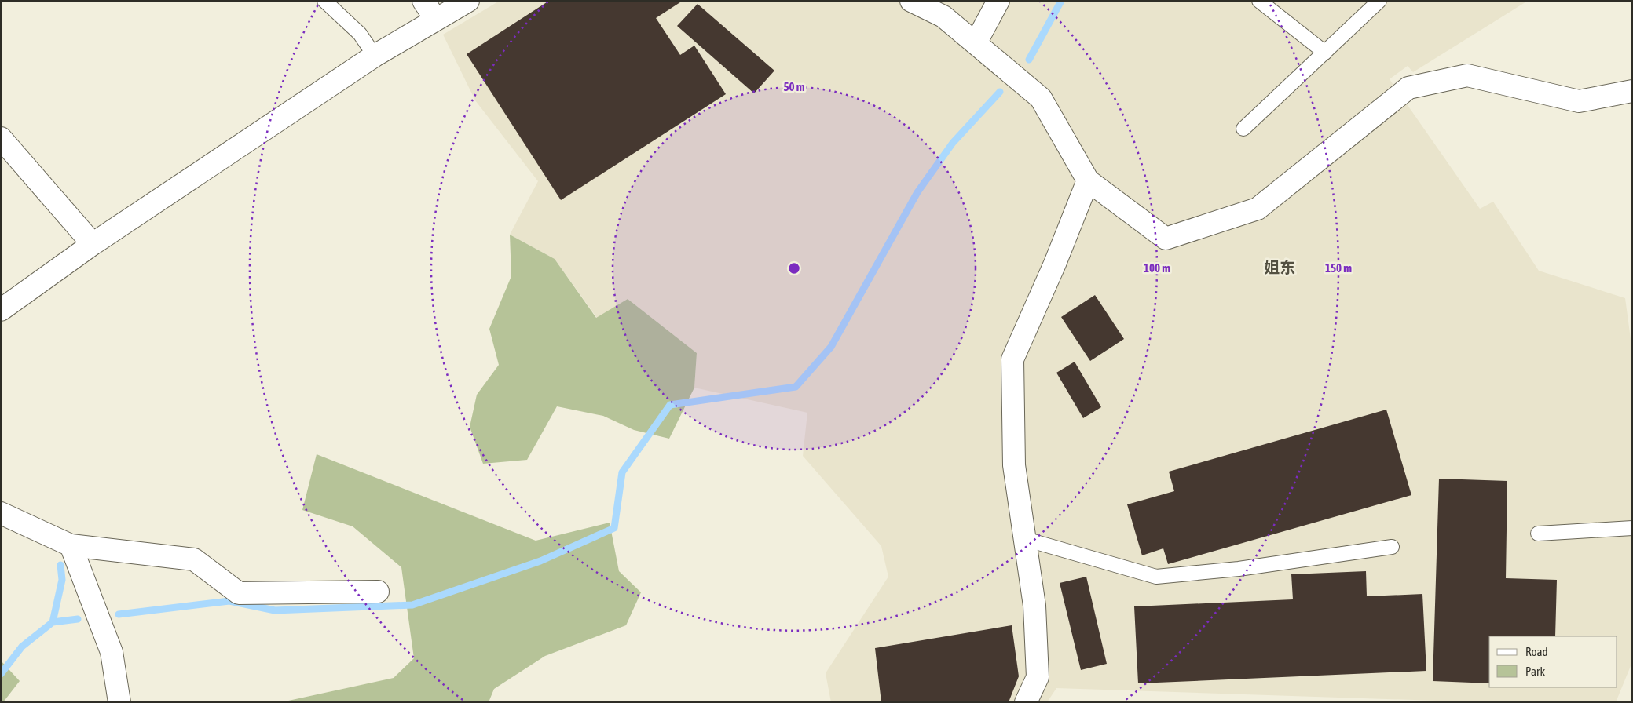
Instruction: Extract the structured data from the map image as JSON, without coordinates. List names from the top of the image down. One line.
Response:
{"districts":["姐东"],"legend":["Road","Park"],"rings":["50 m","100 m","150 m"]}
